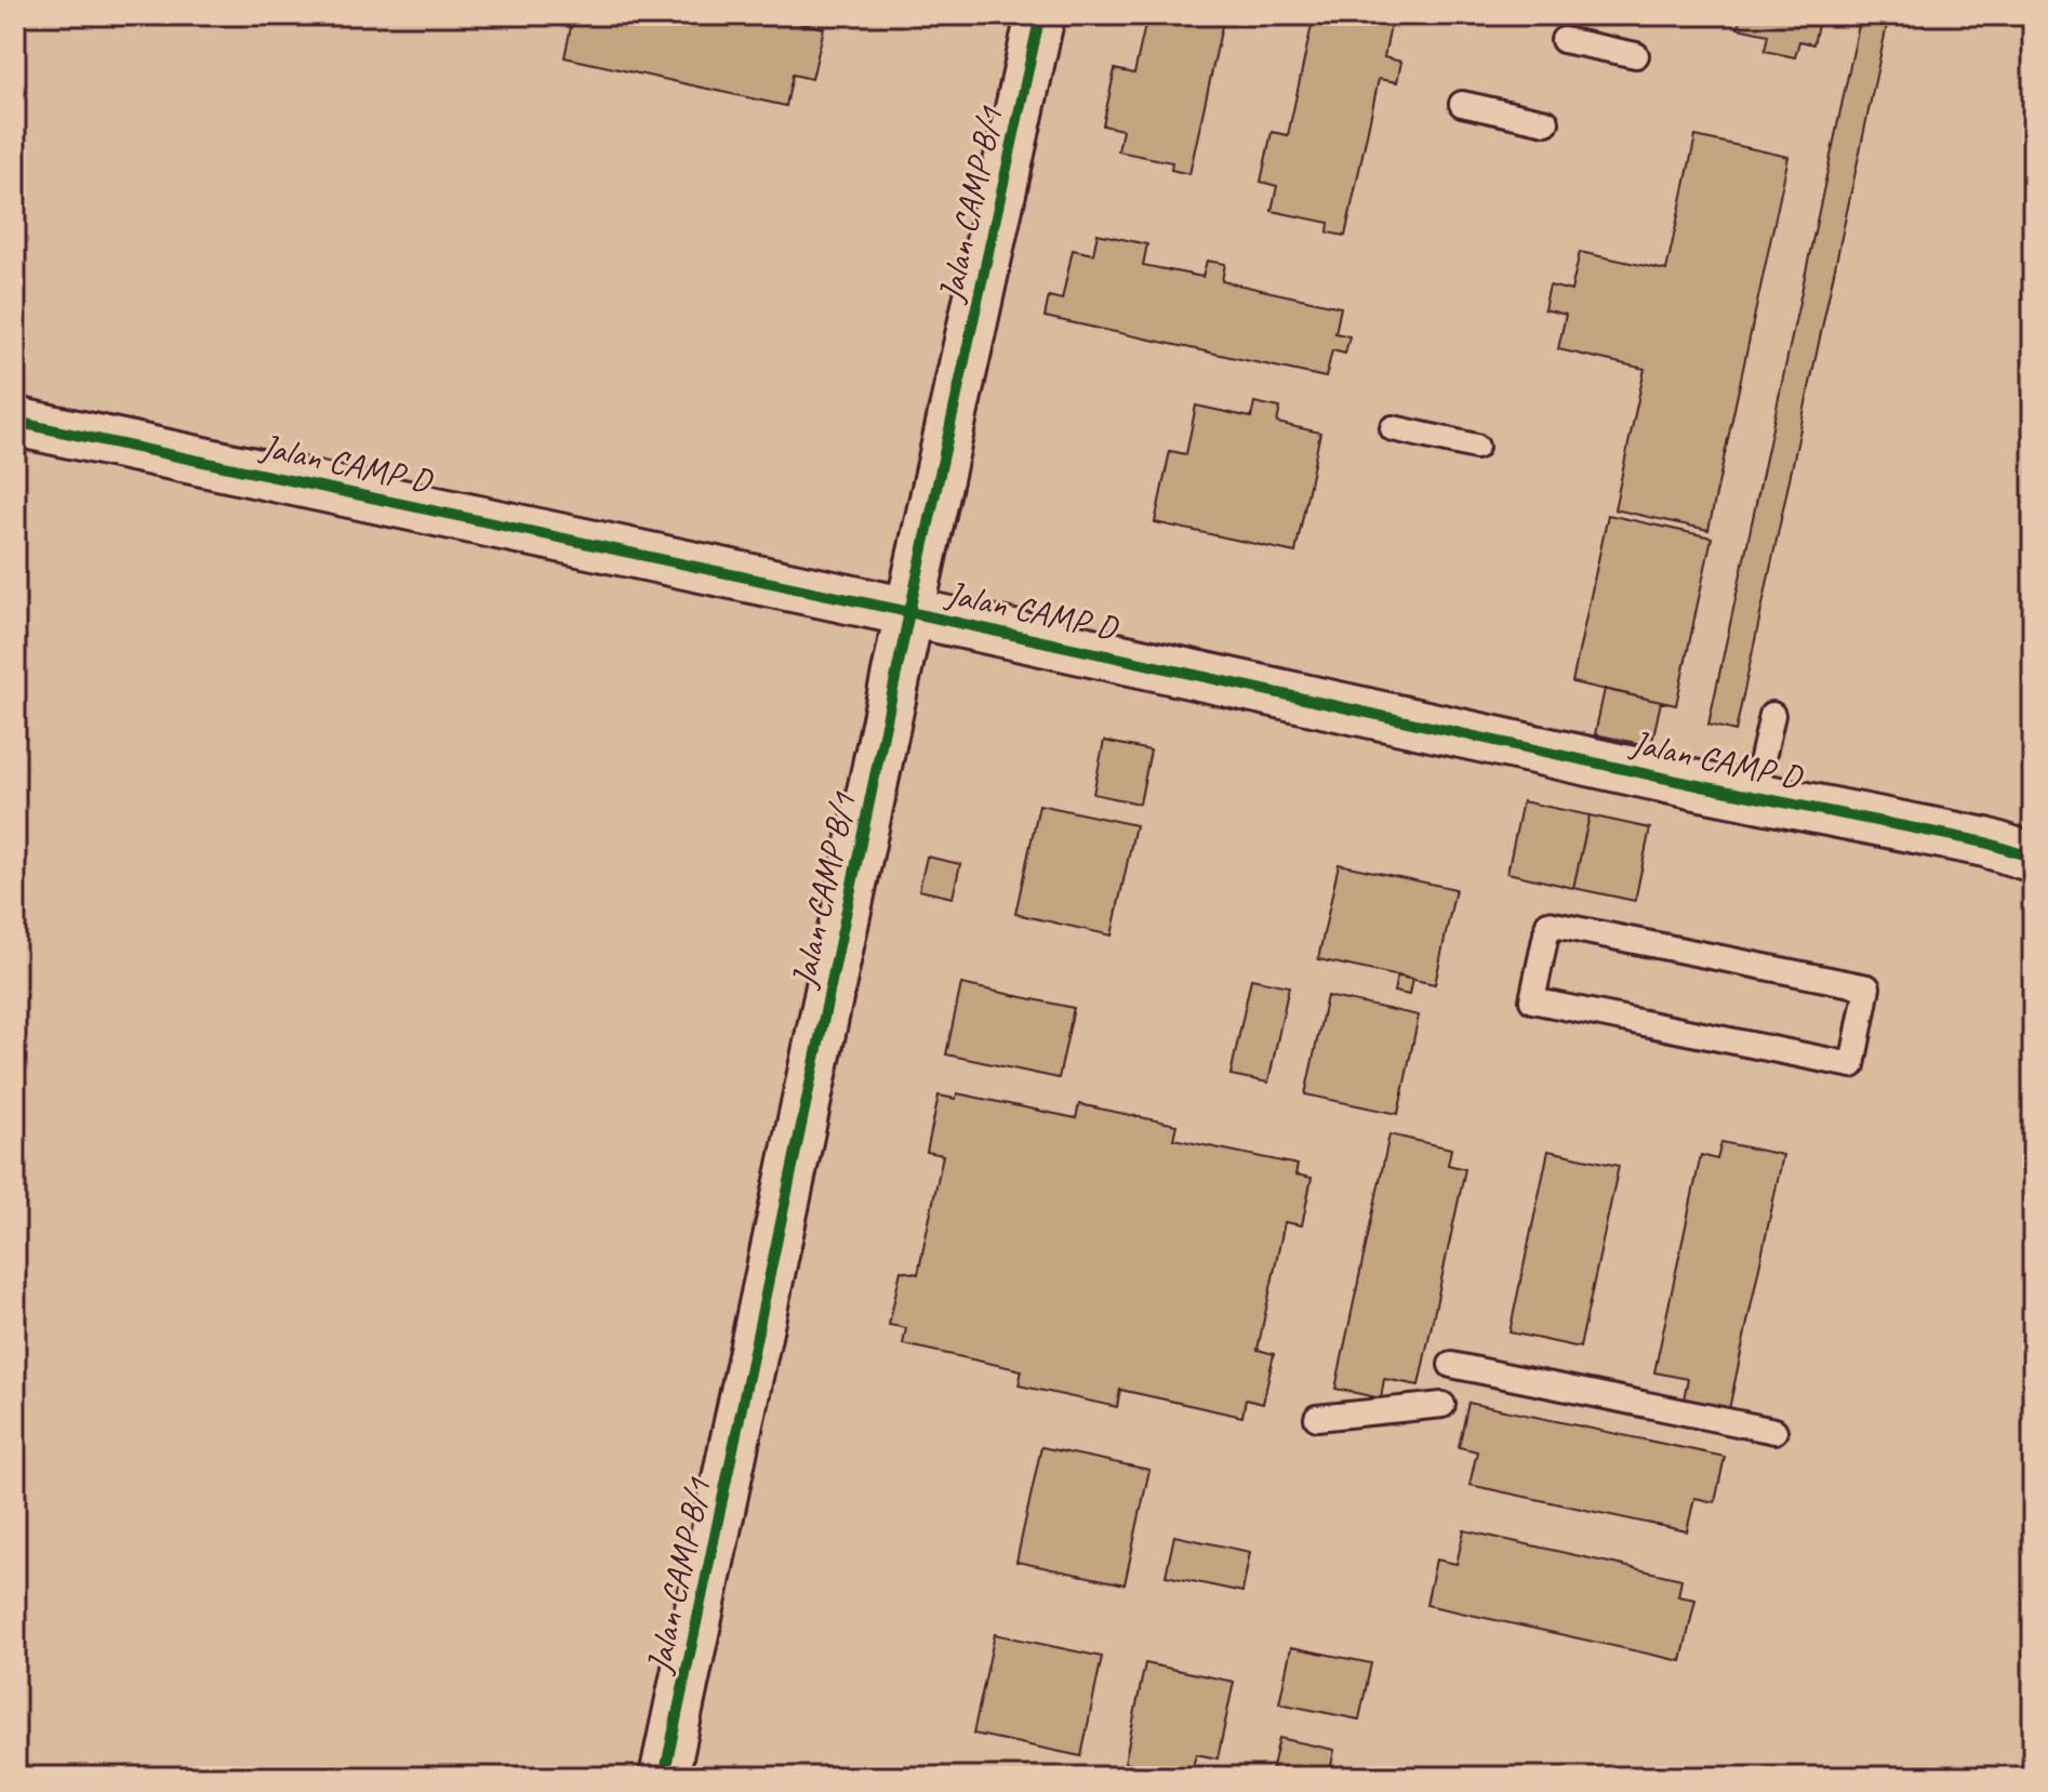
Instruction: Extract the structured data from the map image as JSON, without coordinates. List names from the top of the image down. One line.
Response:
{"streets":{"street":["Jalan CAMP B/1","Jalan CAMP D"]},"crossings":[["Jalan CAMP B/1","Jalan CAMP D"]]}
